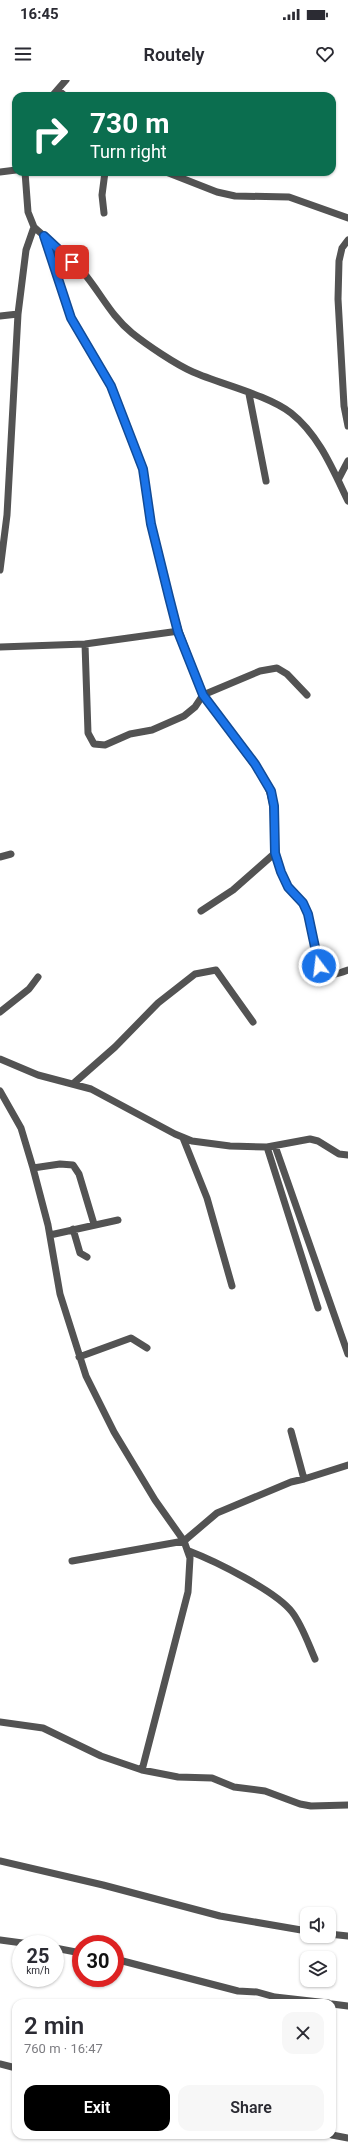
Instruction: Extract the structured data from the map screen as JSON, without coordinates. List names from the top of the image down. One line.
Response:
{"page":{"status":"16:45","header":"Routely","turn":["730 m","Turn right"],"speed":"25 km/h","limit":"30","heading":["2 min","760 m · 16:47"],"buttons":["Exit","Share"]}}
